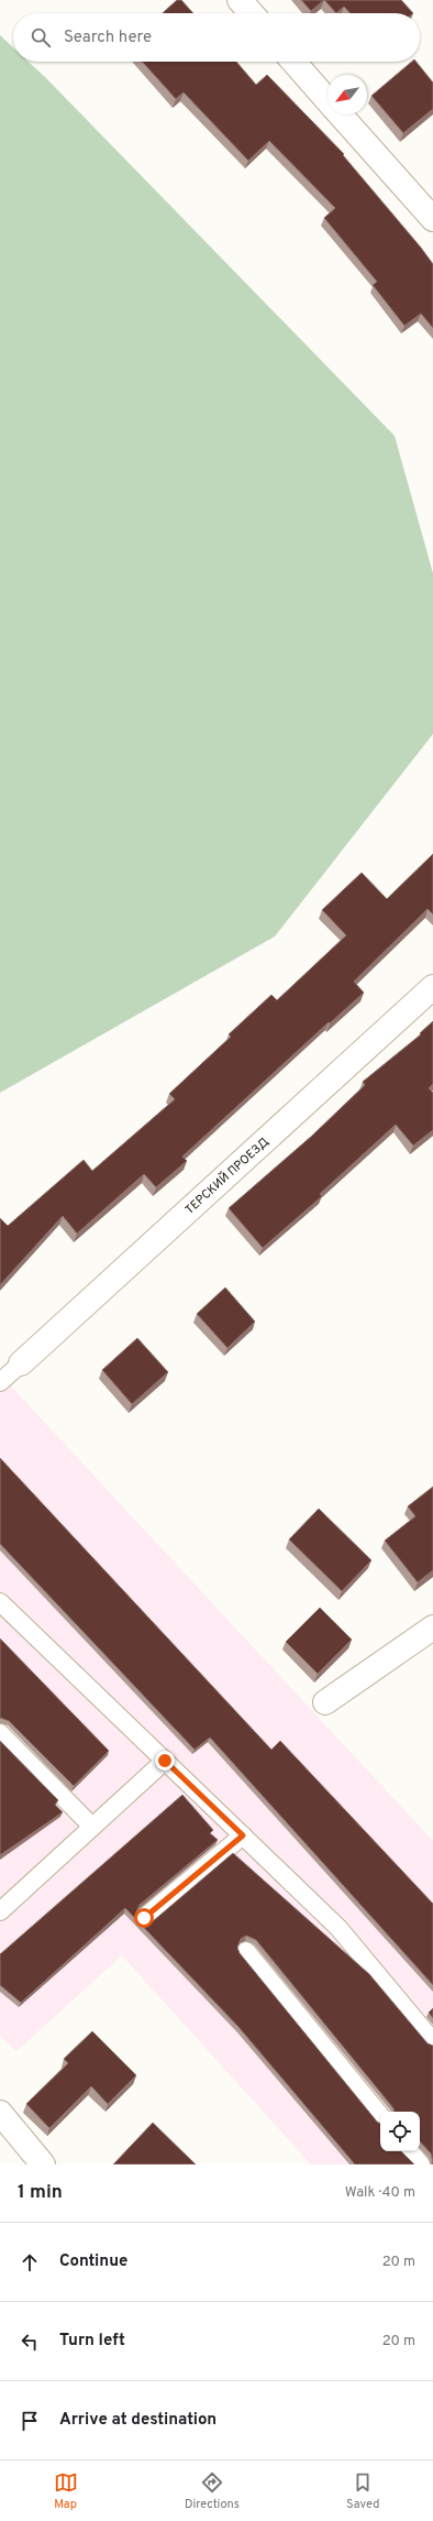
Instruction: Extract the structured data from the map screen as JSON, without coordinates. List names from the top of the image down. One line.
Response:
{"streets":{"street":["ТЕРСКИЙ ПРОЕЗД"]},"north":"bottom left","page":{"search":"Search here","heading":["1 min","Walk · 40 m"],"list":[["Continue","20 m"],["Turn left","20 m"],"Arrive at destination"],"nav":["Map","Directions","Saved"]}}
